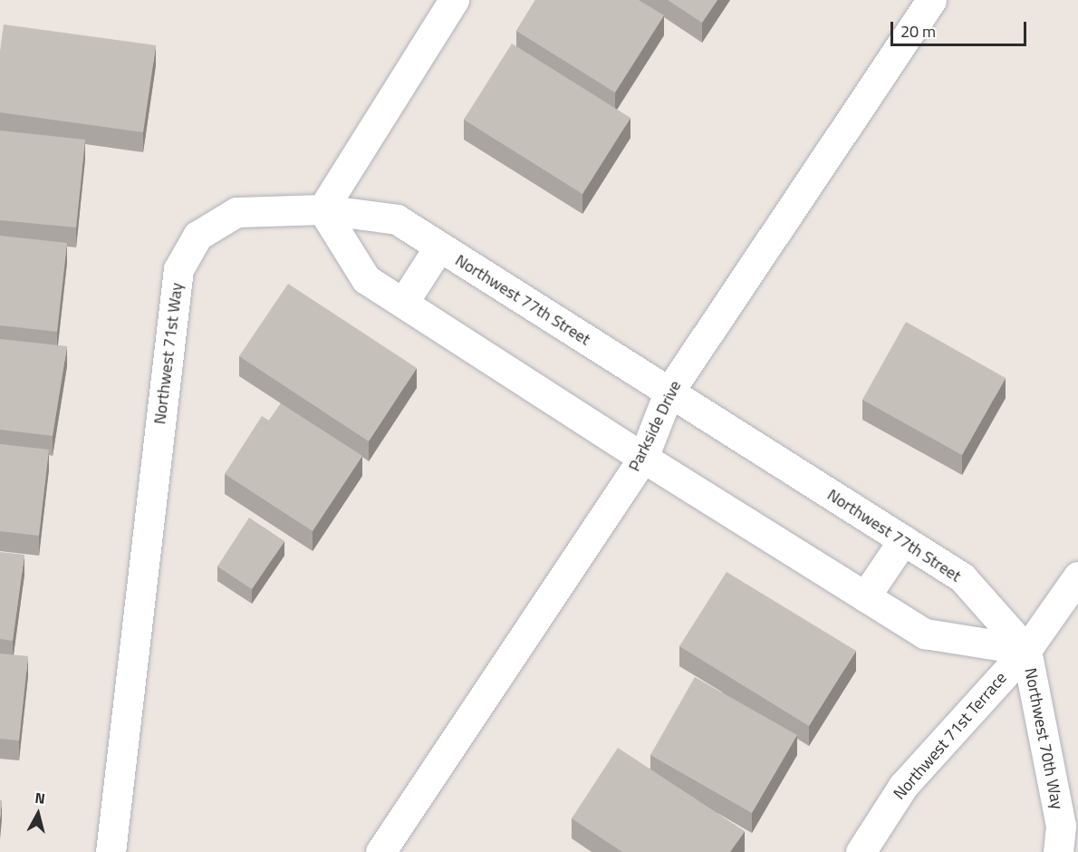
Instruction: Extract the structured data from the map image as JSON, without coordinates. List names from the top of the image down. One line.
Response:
{"streets":{"street":["Northwest 77th Street","Northwest 71st Way","Parkside Drive","Northwest 71st Terrace","Northwest 70th Way"]},"crossings":[["Northwest 77th Street","Northwest 71st Way"],["Northwest 77th Street","Parkside Drive"],["Northwest 77th Street","Northwest 71st Terrace"],["Northwest 77th Street","Northwest 70th Way"],["Northwest 71st Terrace","Northwest 70th Way"]],"scale_bar":"20 m","north":"top"}
